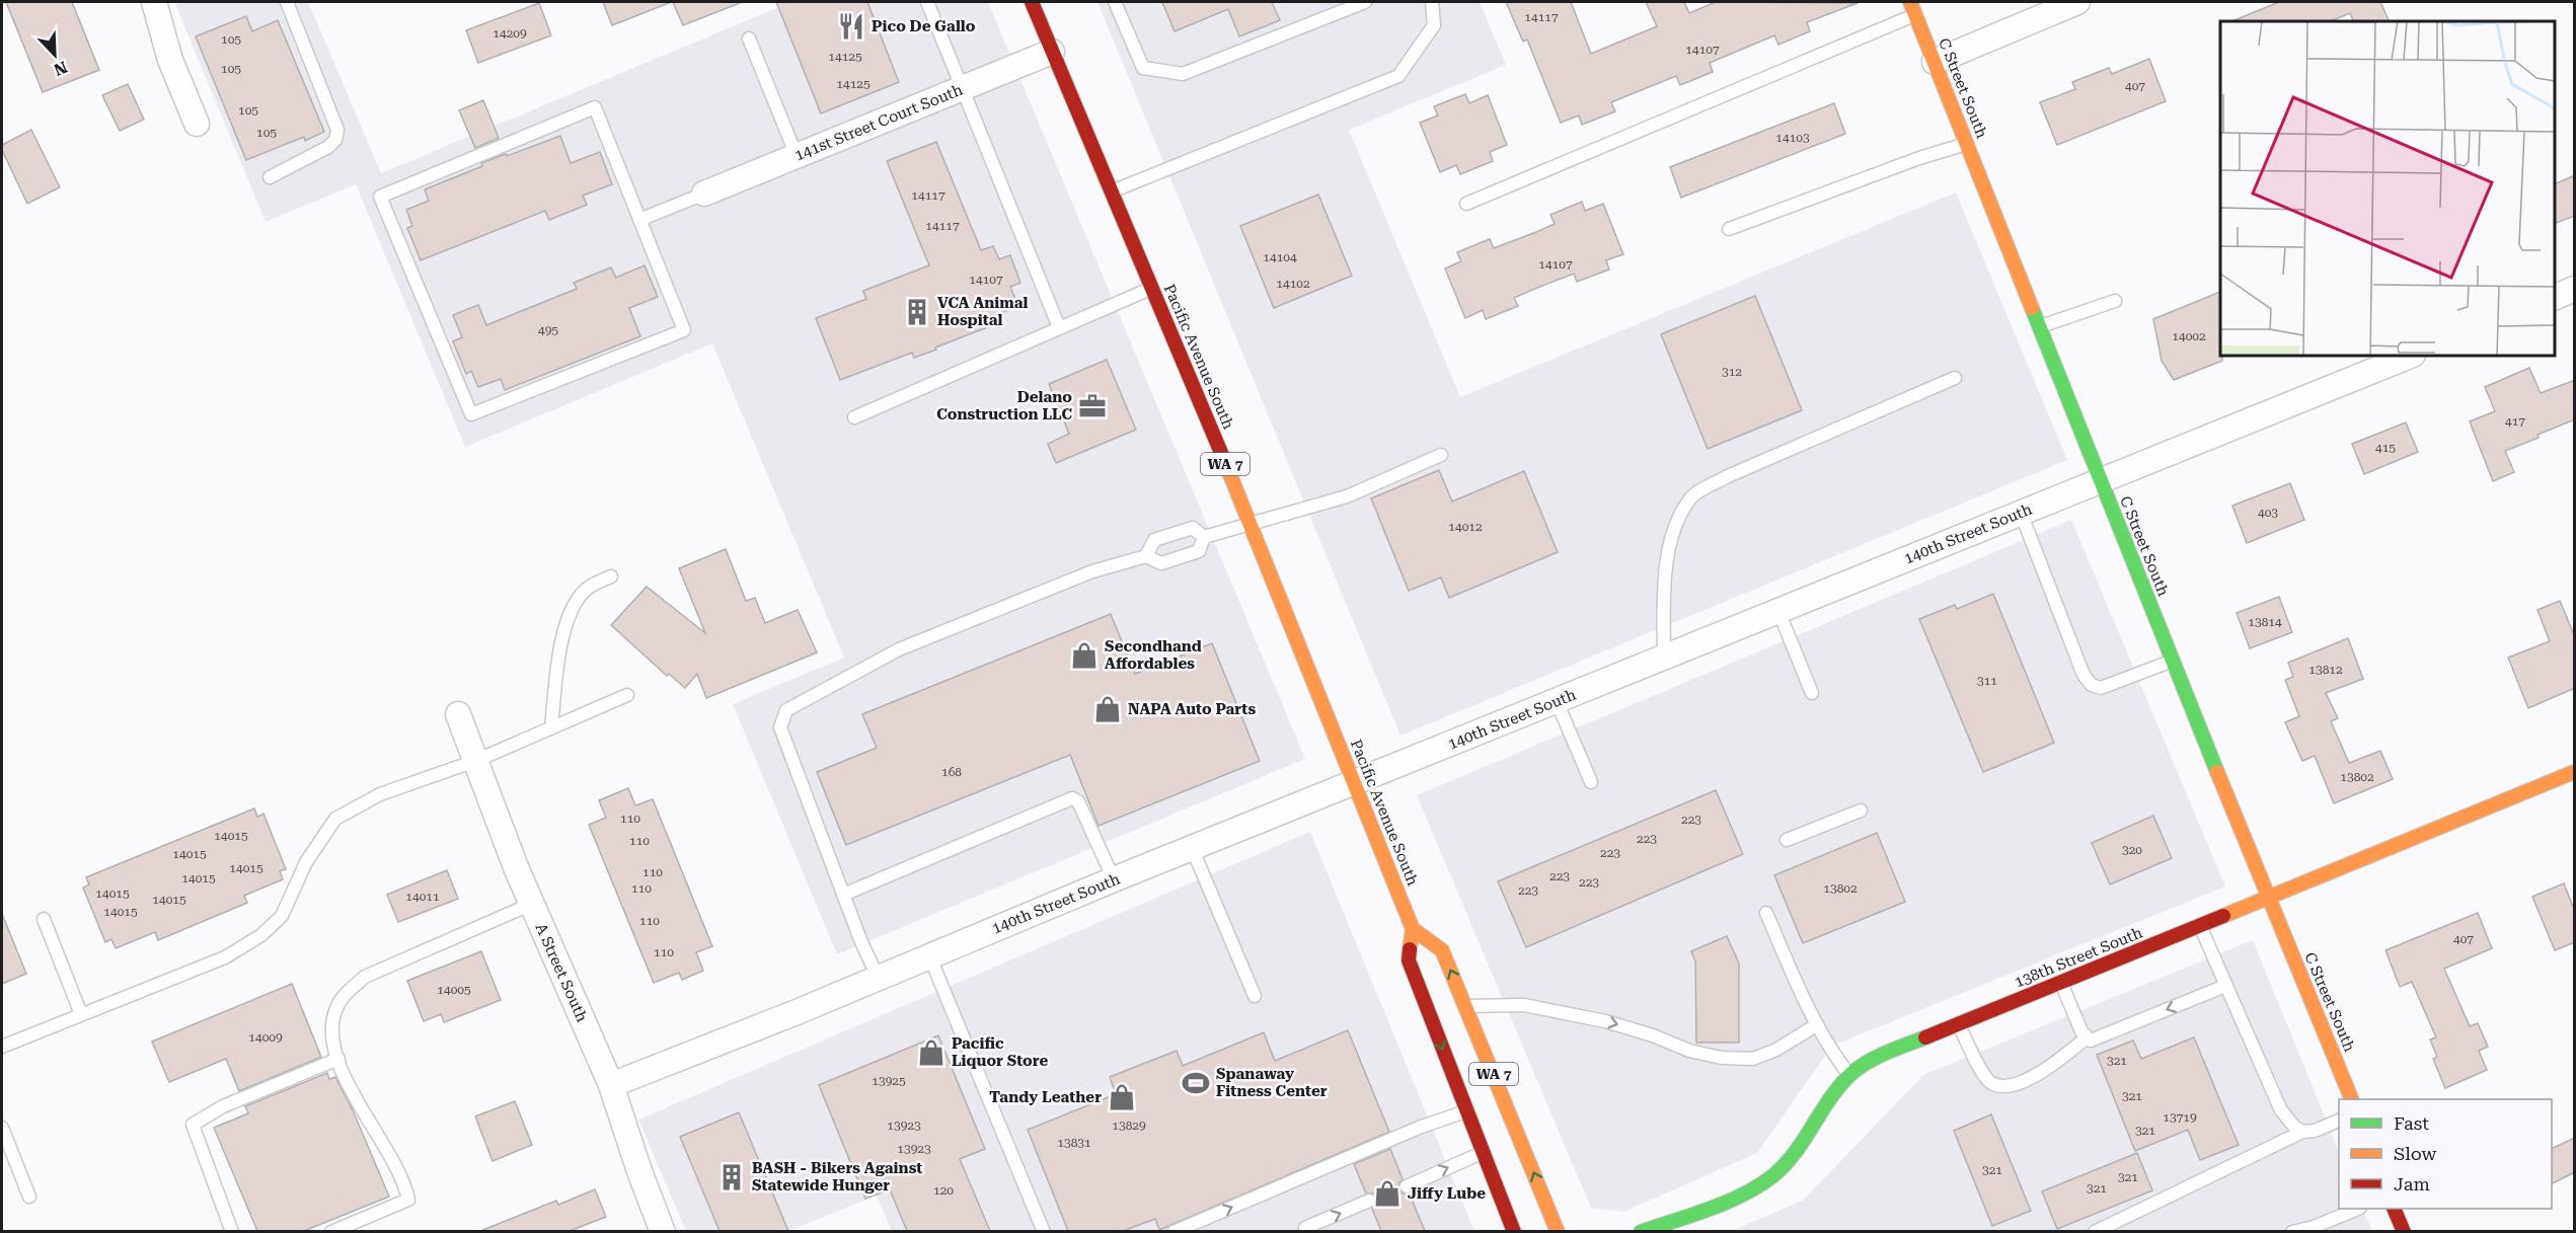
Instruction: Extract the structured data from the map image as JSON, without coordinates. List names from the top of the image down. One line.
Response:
{"streets":{"street":["C Street South","141st Street Court South","Pacific Avenue South","WA 7","140th Street South","138th Street South","A Street South"]},"crossings":[["C Street South","140th Street South"],["C Street South","138th Street South"],["141st Street Court South","Pacific Avenue South"],["Pacific Avenue South","WA 7"],["Pacific Avenue South","140th Street South"],["140th Street South","A Street South"]],"places":{"restaurant":["Pico De Gallo"],"building":["VCA Animal Hospital","BASH - Bikers Against Statewide Hunger"],"office":["Delano Construction LLC"],"shop":["Secondhand Affordables","NAPA Auto Parts","Pacific Liquor Store","Tandy Leather","Jiffy Lube"],"sports":["Spanaway Fitness Center"]},"house_numbers":["14117","14209","105","14107","14125","105","14125","407","105","105","14103","14117","14117","14104","14107","14107","14102","495","14002","312","417","415","403","14012","13814","13812","311","168","13802","110","223","14015","223","110","320","223","14015","14015","110","223","14015","223","110","13802","223","14015","14011","14015","14015","110","407","110","14005","14009","321","13925","321","13719","13923","13829","321","13831","13923","321","321","321","120"],"legend":["Fast","Slow","Jam"],"north":"bottom right"}
